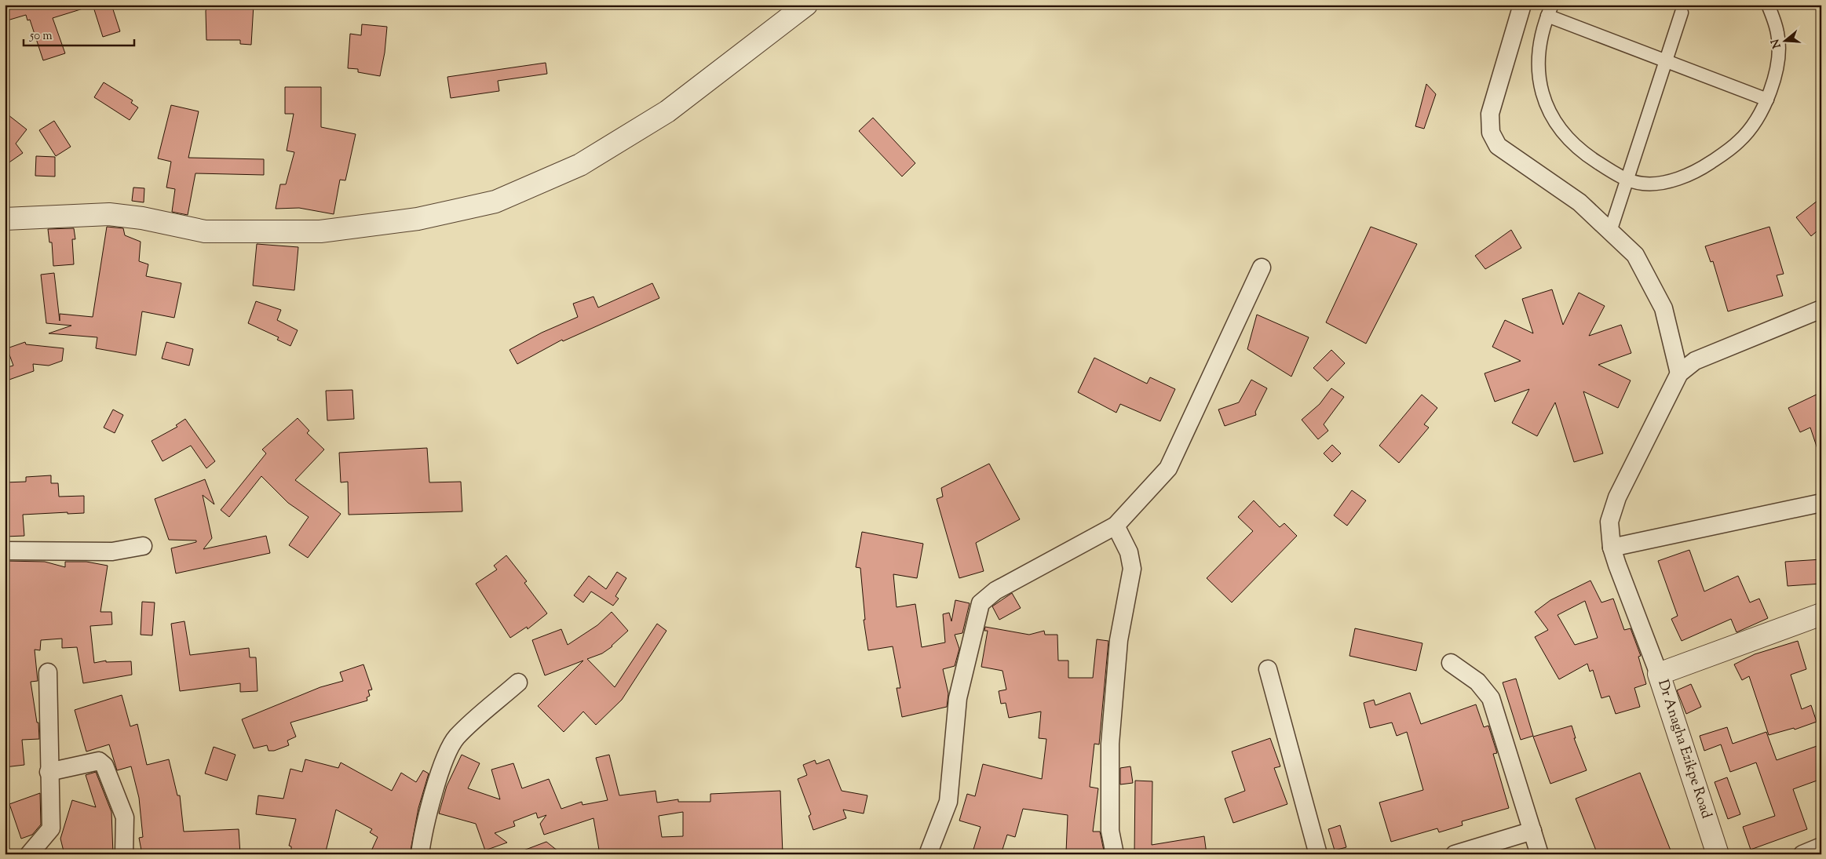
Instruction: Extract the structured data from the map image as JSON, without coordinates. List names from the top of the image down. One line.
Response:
{"streets":{"street":["Dr Anagha Ezikpe Road"]},"scale_bar":"50 m","north":"left"}
